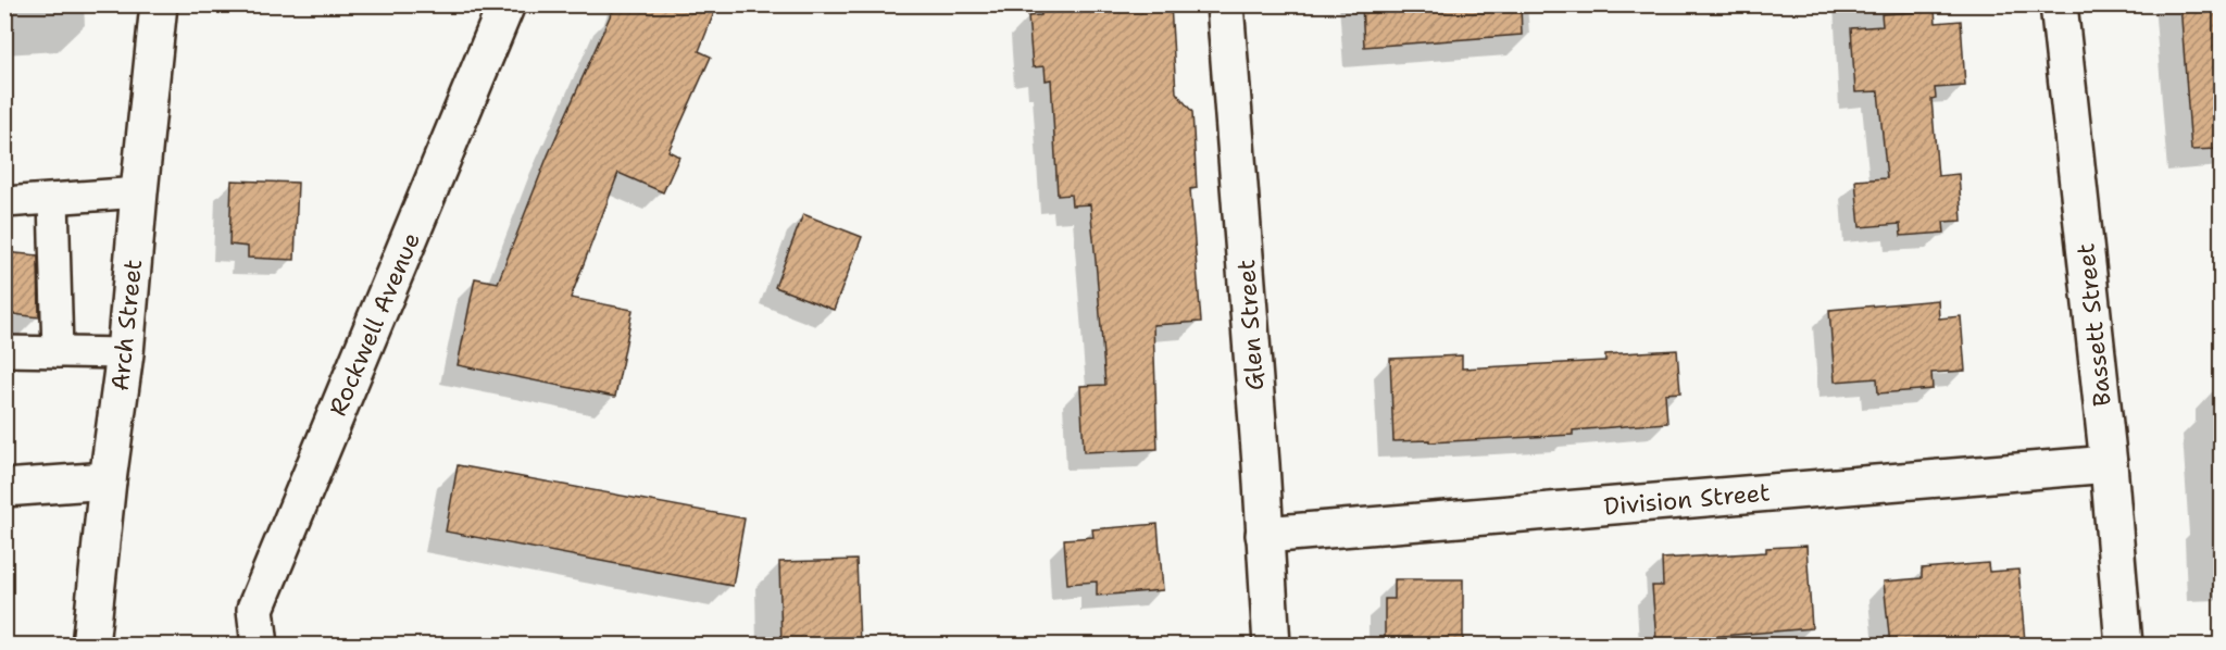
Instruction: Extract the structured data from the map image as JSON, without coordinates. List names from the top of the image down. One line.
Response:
{"streets":{"street":["Rockwell Avenue","Arch Street","Glen Street","Bassett Street","Division Street"]},"crossings":[["Glen Street","Division Street"],["Bassett Street","Division Street"]]}
